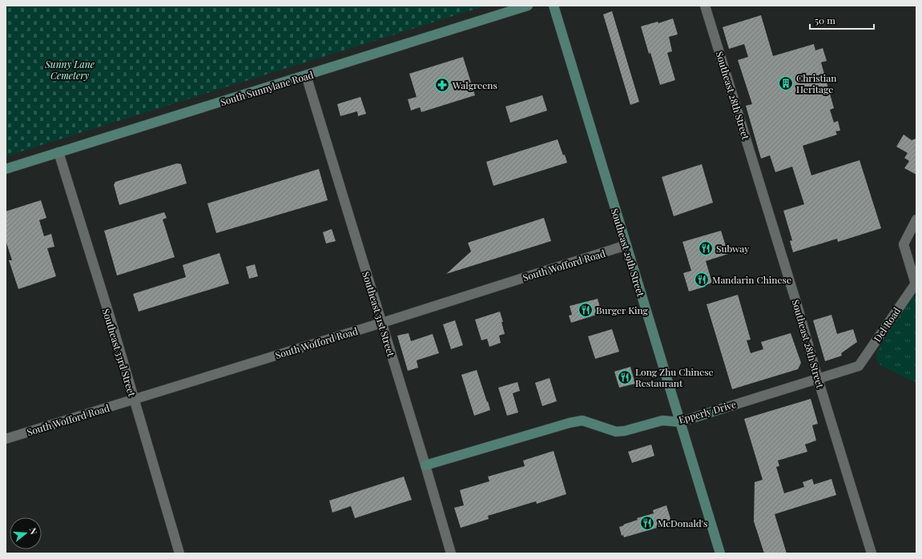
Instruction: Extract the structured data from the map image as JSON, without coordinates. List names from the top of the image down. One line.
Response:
{"streets":{"main road":["South Sunnylane Road","Southeast 29th Street","Epperly Drive"],"street":["Southeast 28th Street","South Wofford Road","Southeast 31st Street","Del Road","Southeast 33rd Street"]},"crossings":[["South Sunnylane Road","Southeast 31st Street"],["South Sunnylane Road","Southeast 33rd Street"],["Southeast 28th Street","Epperly Drive"],["Southeast 29th Street","South Wofford Road"],["Southeast 29th Street","Epperly Drive"],["South Wofford Road","Southeast 31st Street"],["South Wofford Road","Southeast 33rd Street"],["Southeast 31st Street","Epperly Drive"],["Del Road","Epperly Drive"]],"parks":["Sunny Lane Cemetery"],"places":{"building":["Christian Heritage"],"pharmacy":["Walgreens"],"restaurant":["Subway","Mandarin Chinese","Burger King","Long Zhu Chinese Restaurant","McDonald's"]},"scale_bar":"50 m","north":"right"}
